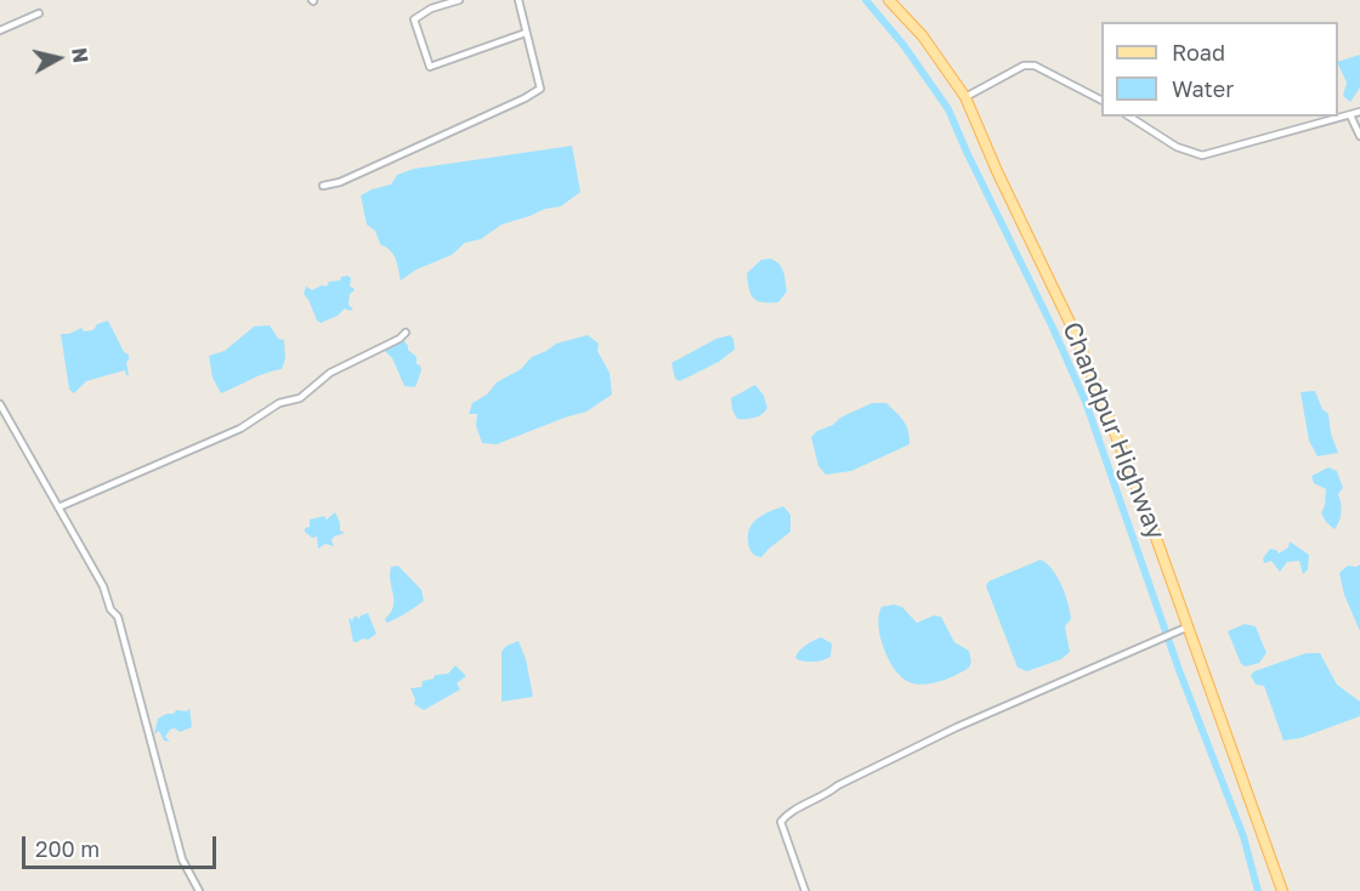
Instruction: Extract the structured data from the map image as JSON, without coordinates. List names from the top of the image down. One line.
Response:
{"streets":{"main road":["Chandpur Highway"]},"legend":["Road","Water"],"scale_bar":"200 m","north":"right"}
